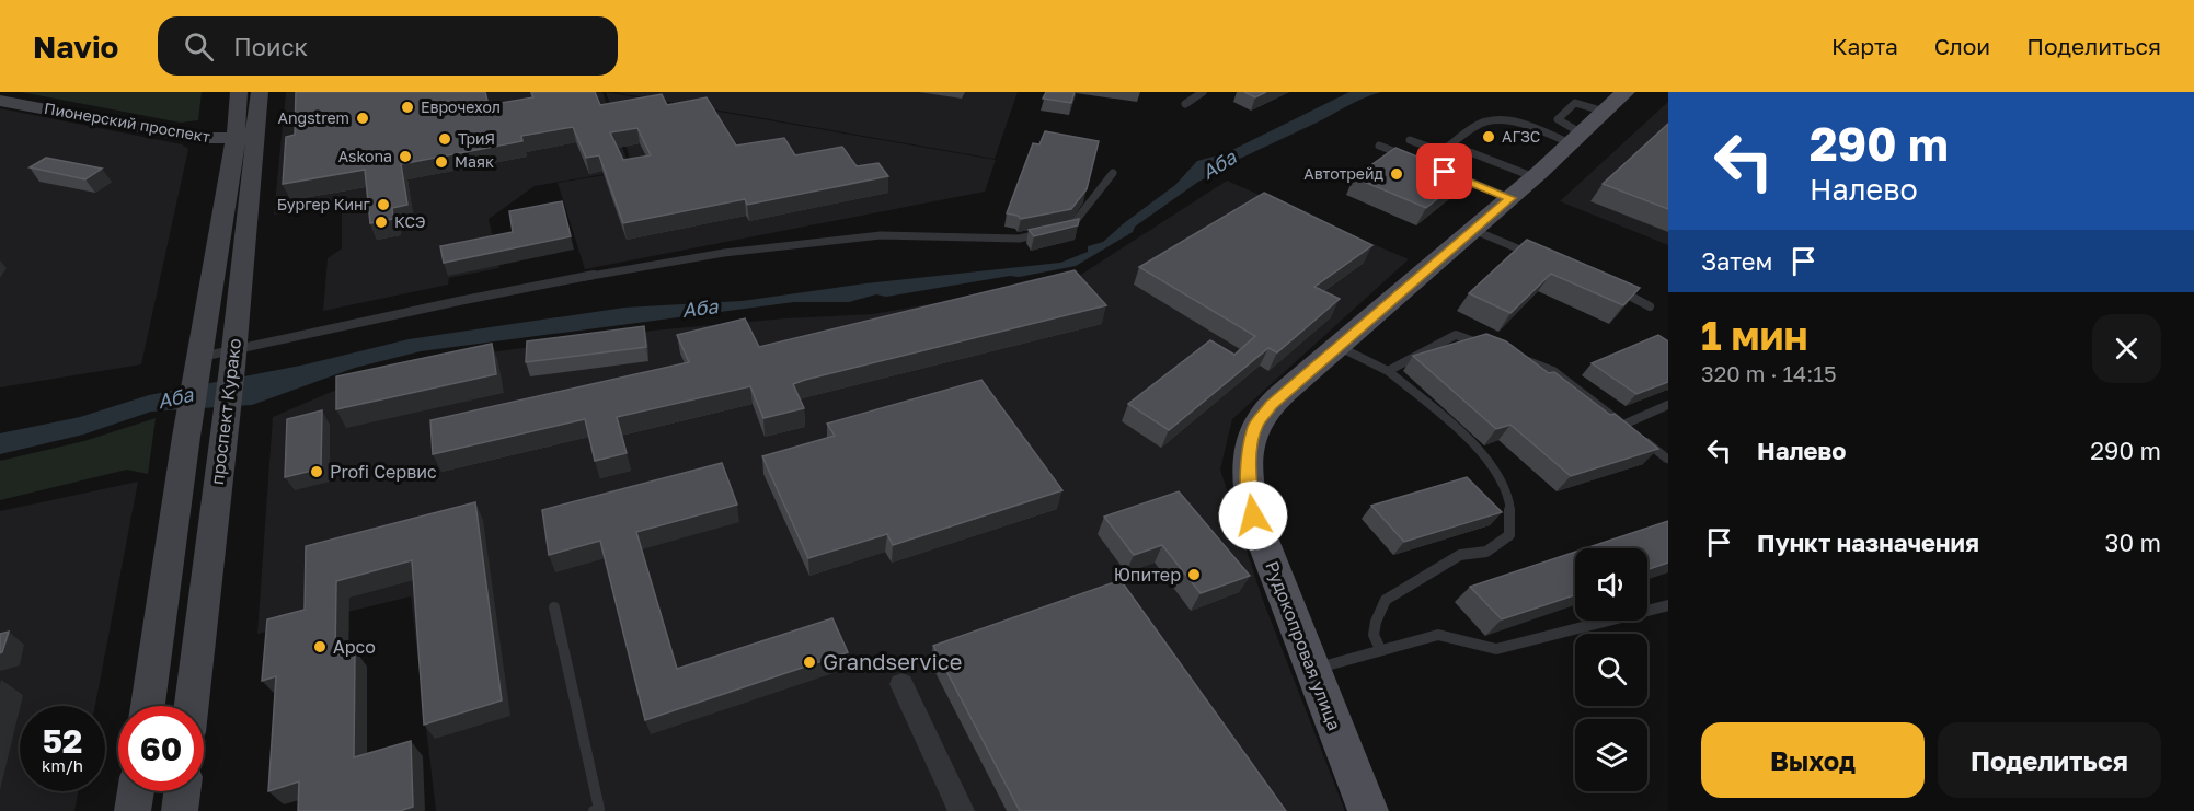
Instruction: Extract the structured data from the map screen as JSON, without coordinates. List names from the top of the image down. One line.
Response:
{"streets":{"main road":["Пионерский проспект","проспект Курако","Рудокопровая улица"]},"crossings":[["Пионерский проспект","проспект Курако"]],"water":["Аба"],"places":["Еврочехол","Angstrem","АГЗС","ТриЯ","Askona","Маяк","Автотрейд","Бургер Кинг","КСЭ","Profi Cервис","Юпитер","Арсо","Grandservice"],"page":{"header":"Navio","search":"Поиск","nav":["Карта","Слои","Поделиться"],"turn":["290 m","Налево"],"then":"Затем","heading":["1 мин","320 m · 14:15"],"list":[{"name":"Налево","value":"290 m"},{"name":"Пункт назначения","value":"30 m"}],"speed":"52 km/h","limit":"60","buttons":["Выход","Поделиться"]}}
